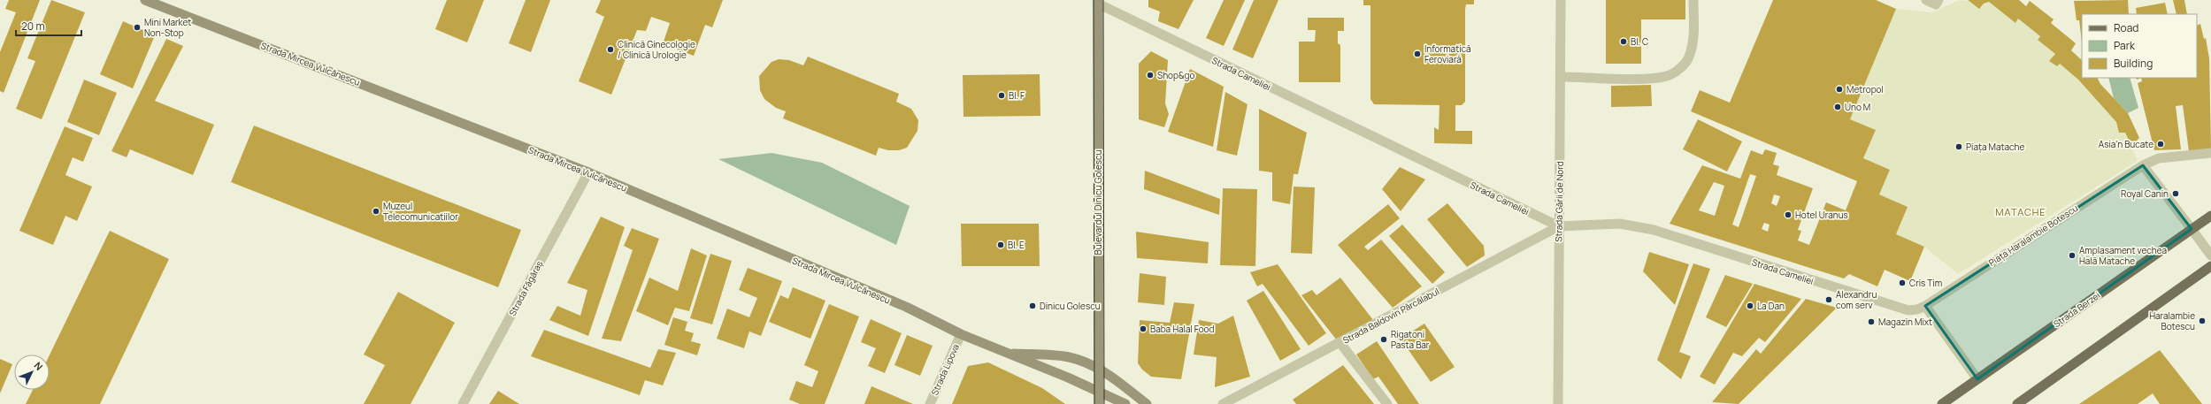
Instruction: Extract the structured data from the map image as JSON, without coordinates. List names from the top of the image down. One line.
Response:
{"streets":{"main road":["Strada Mircea Vulcănescu","Bulevardul Dinicu Golescu","Strada Berzei"],"street":["Strada Cameliei","Strada Gării de Nord","Piața Haralambie Botescu","Strada Făgăraș","Strada Baldovin Pârcălabul","Strada Lipova"]},"crossings":[["Strada Mircea Vulcănescu","Bulevardul Dinicu Golescu"],["Strada Mircea Vulcănescu","Strada Făgăraș"],["Strada Mircea Vulcănescu","Strada Lipova"],["Strada Cameliei","Strada Gării de Nord"],["Strada Cameliei","Bulevardul Dinicu Golescu"],["Strada Cameliei","Piața Haralambie Botescu"],["Strada Cameliei","Strada Baldovin Pârcălabul"],["Strada Gării de Nord","Strada Baldovin Pârcălabul"]],"districts":["MATACHE"],"places":["Mini Market Non-Stop","Bl. C","Clinică Ginecologie / Clinică Urologie","Informatică Feroviară","Shop&go","Metropol","Bl. F","Uno M","Asia'n Bucate","Piața Matache","Royal Canin","Muzeul Telecomunicatiilor","Hotel Uranus","Bl. E","Amplasament vechea Hală Matache","Cris Tim","Alexandru com serv","Dinicu Golescu","La Dan","Haralambie Botescu","Magazin Mixt","Baba Halal Food","Rigatoni Pasta Bar"],"legend":["Road","Park","Building"],"scale_bar":"20 m","north":"top right"}
